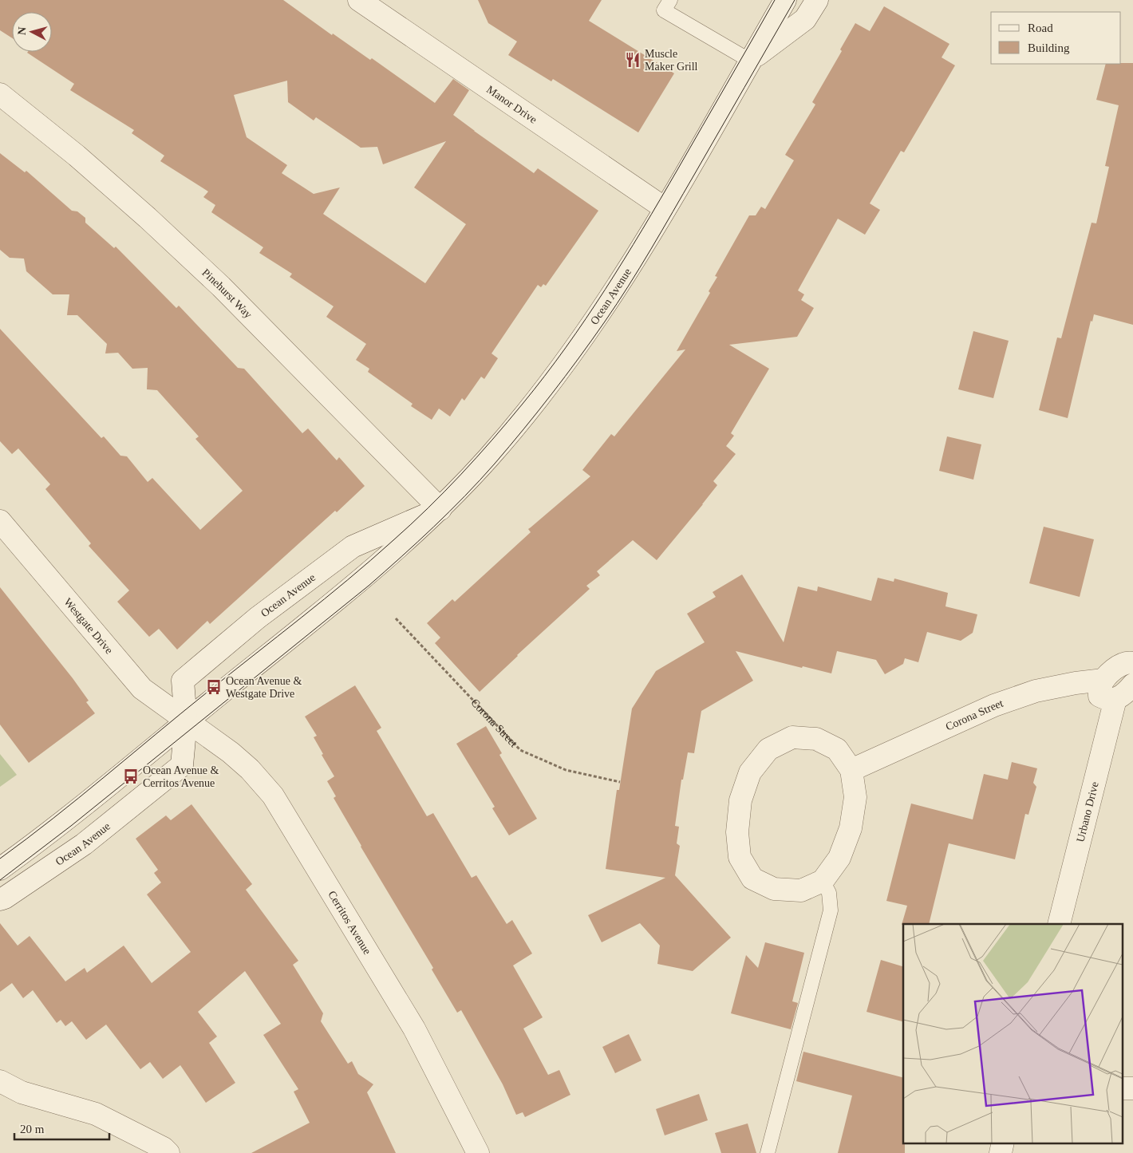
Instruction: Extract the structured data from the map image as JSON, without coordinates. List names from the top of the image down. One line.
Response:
{"streets":{"street":["Manor Drive","Pinehurst Way","Ocean Avenue","Westgate Drive","Corona Street","Urbano Drive","Cerritos Avenue"]},"crossings":[["Manor Drive","Ocean Avenue"],["Pinehurst Way","Ocean Avenue"],["Ocean Avenue","Westgate Drive"],["Ocean Avenue","Cerritos Avenue"],["Westgate Drive","Cerritos Avenue"]],"places":{"restaurant":["Muscle Maker Grill"],"bus stop":["Ocean Avenue & Westgate Drive","Ocean Avenue & Cerritos Avenue"]},"legend":["Road","Building"],"scale_bar":"20 m","north":"left"}
